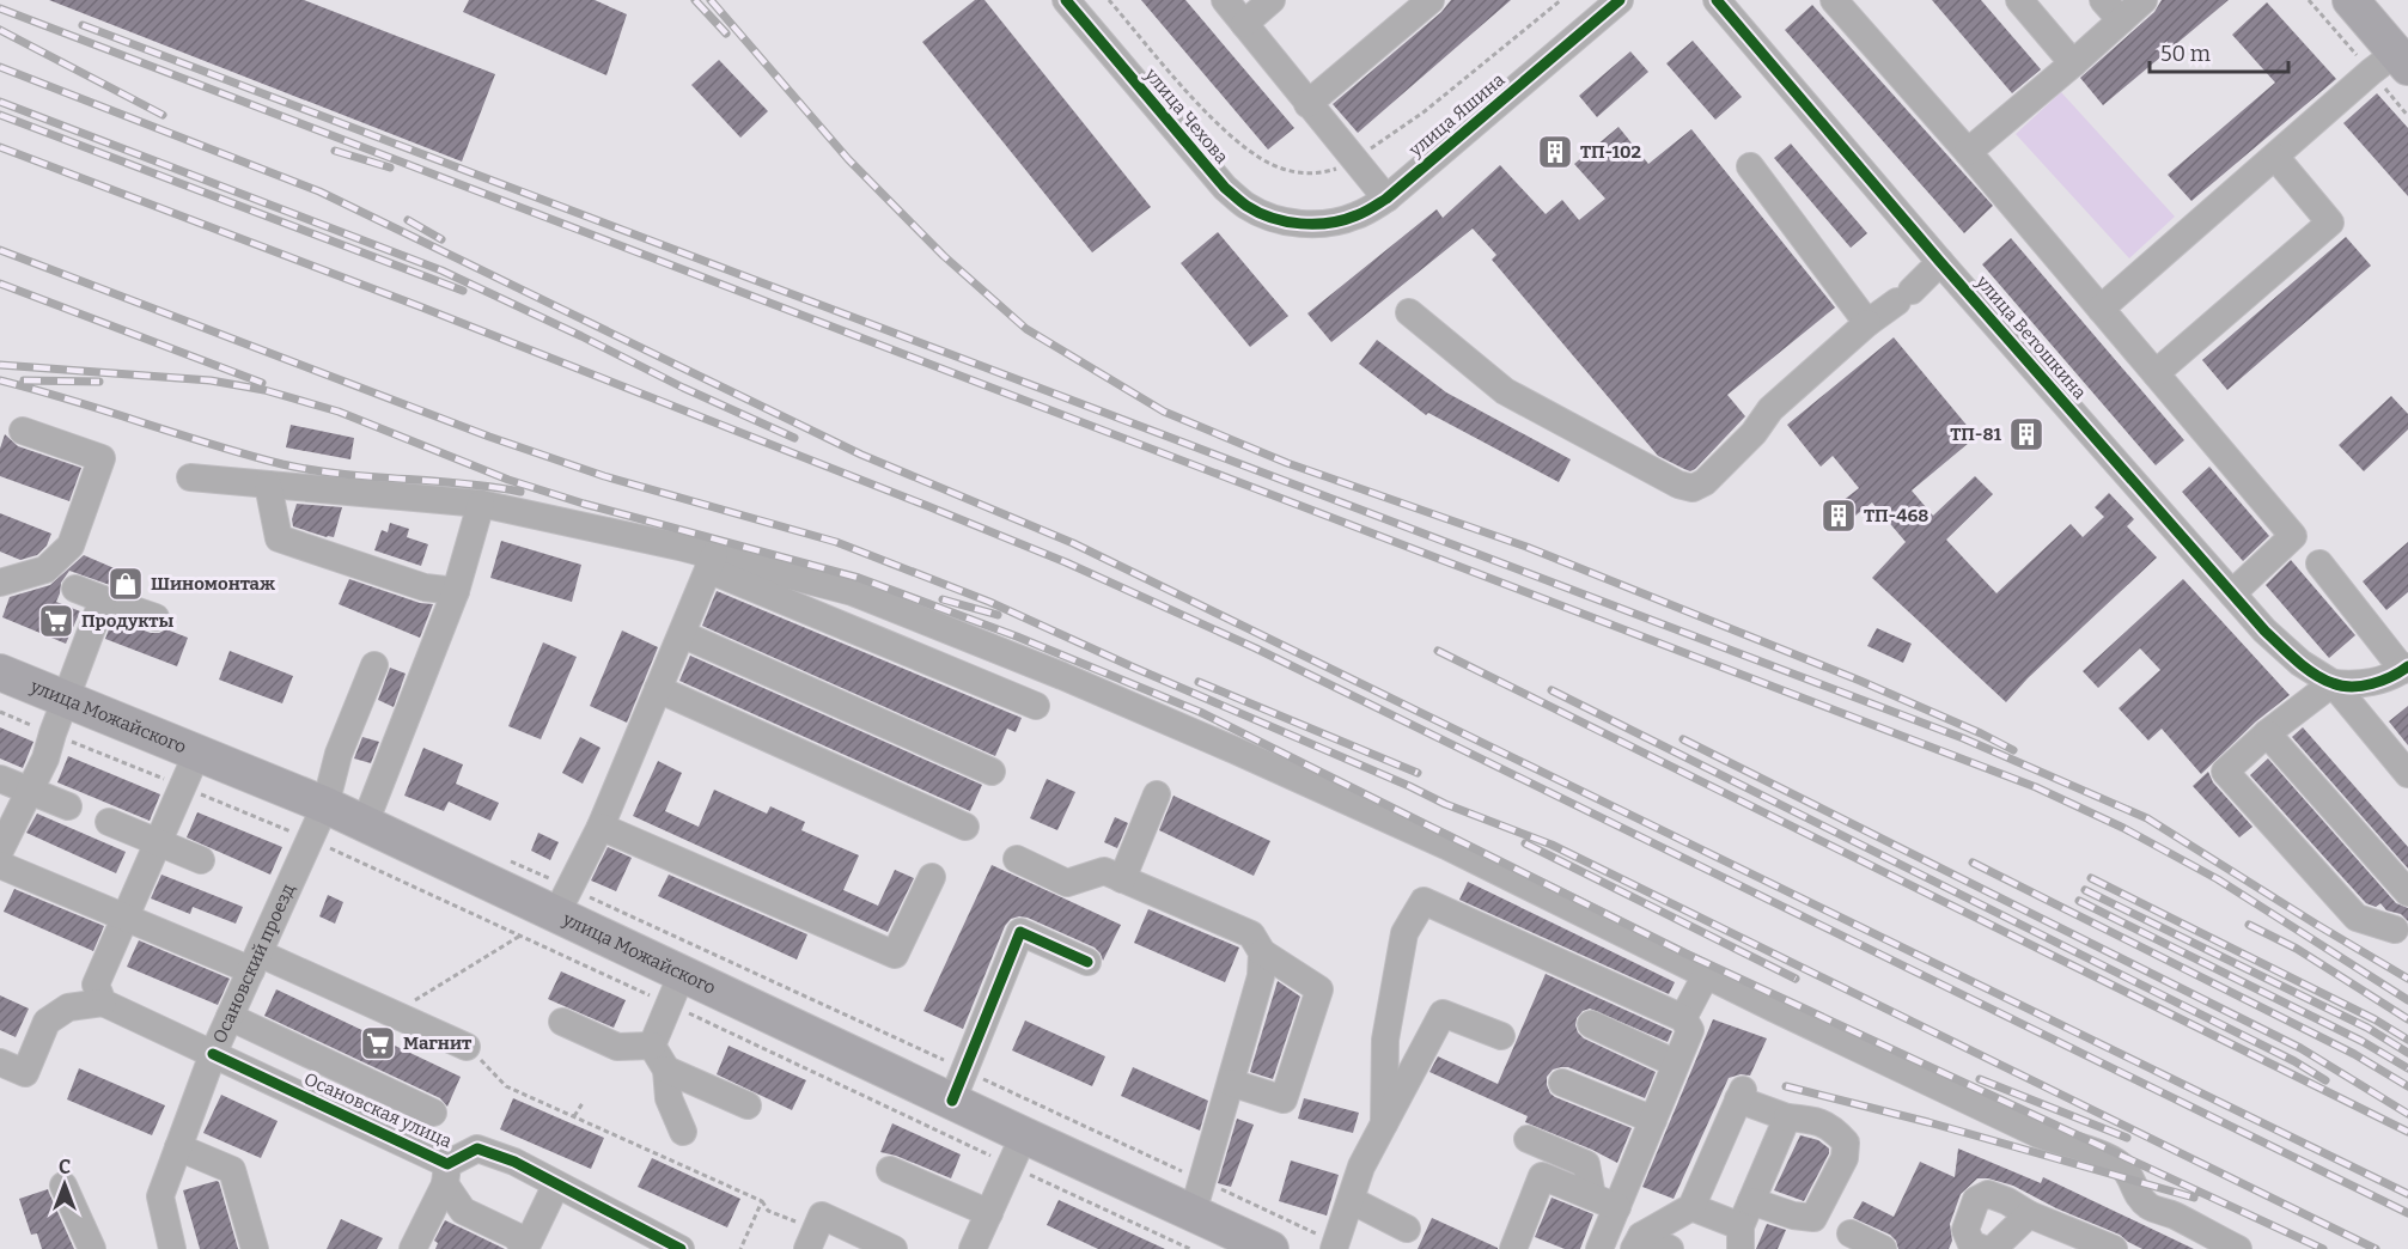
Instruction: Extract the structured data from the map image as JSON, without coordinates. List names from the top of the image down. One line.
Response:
{"streets":{"main road":["улица Можайского"],"street":["улица Яшина","улица Чехова","улица Ветошкина","Осановский проезд","Осановская улица"]},"crossings":[["улица Яшина","улица Чехова"],["улица Можайского","Осановский проезд"],["Осановский проезд","Осановская улица"]],"places":{"building":["ТП-102","ТП-81","ТП-468"],"shop":["Шиномонтаж"],"supermarket":["Продукты","Магнит"]},"scale_bar":"50 m","north":"top"}
